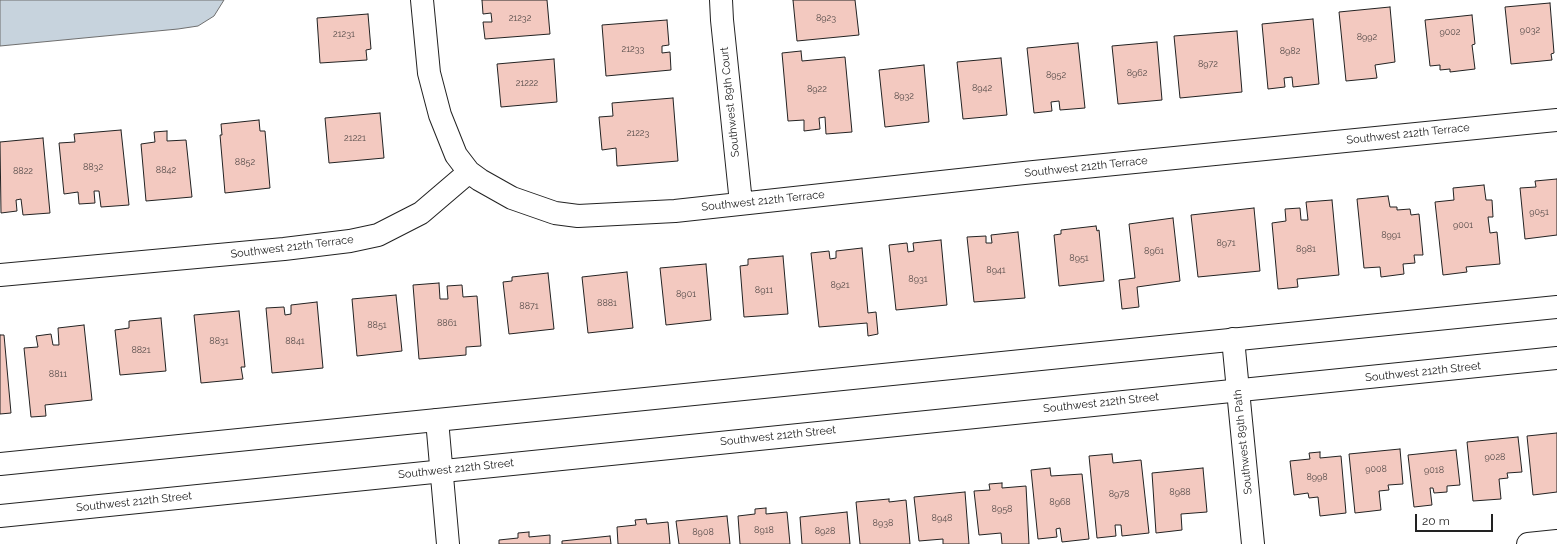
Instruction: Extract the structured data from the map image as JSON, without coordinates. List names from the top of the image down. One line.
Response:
{"streets":{"street":["Southwest 89th Court","Southwest 212th Terrace","Southwest 212th Street","Southwest 89th Path"]},"crossings":[["Southwest 89th Court","Southwest 212th Terrace"],["Southwest 212th Street","Southwest 89th Path"]],"house_numbers":["21232","8923","9032","9002","21231","8992","21233","8982","8972","8962","8952","21222","8942","8922","8932","21223","21221","8852","8832","8842","8822","9051","9001","8991","8971","8981","8961","8951","8941","8931","8921","8911","8901","8881","8871","8861","8851","8831","8841","8821","8811","9028","9008","9018","8998","8988","8978","8968","8958","8948","8938","8918","8928","8908"],"scale_bar":"20 m"}
